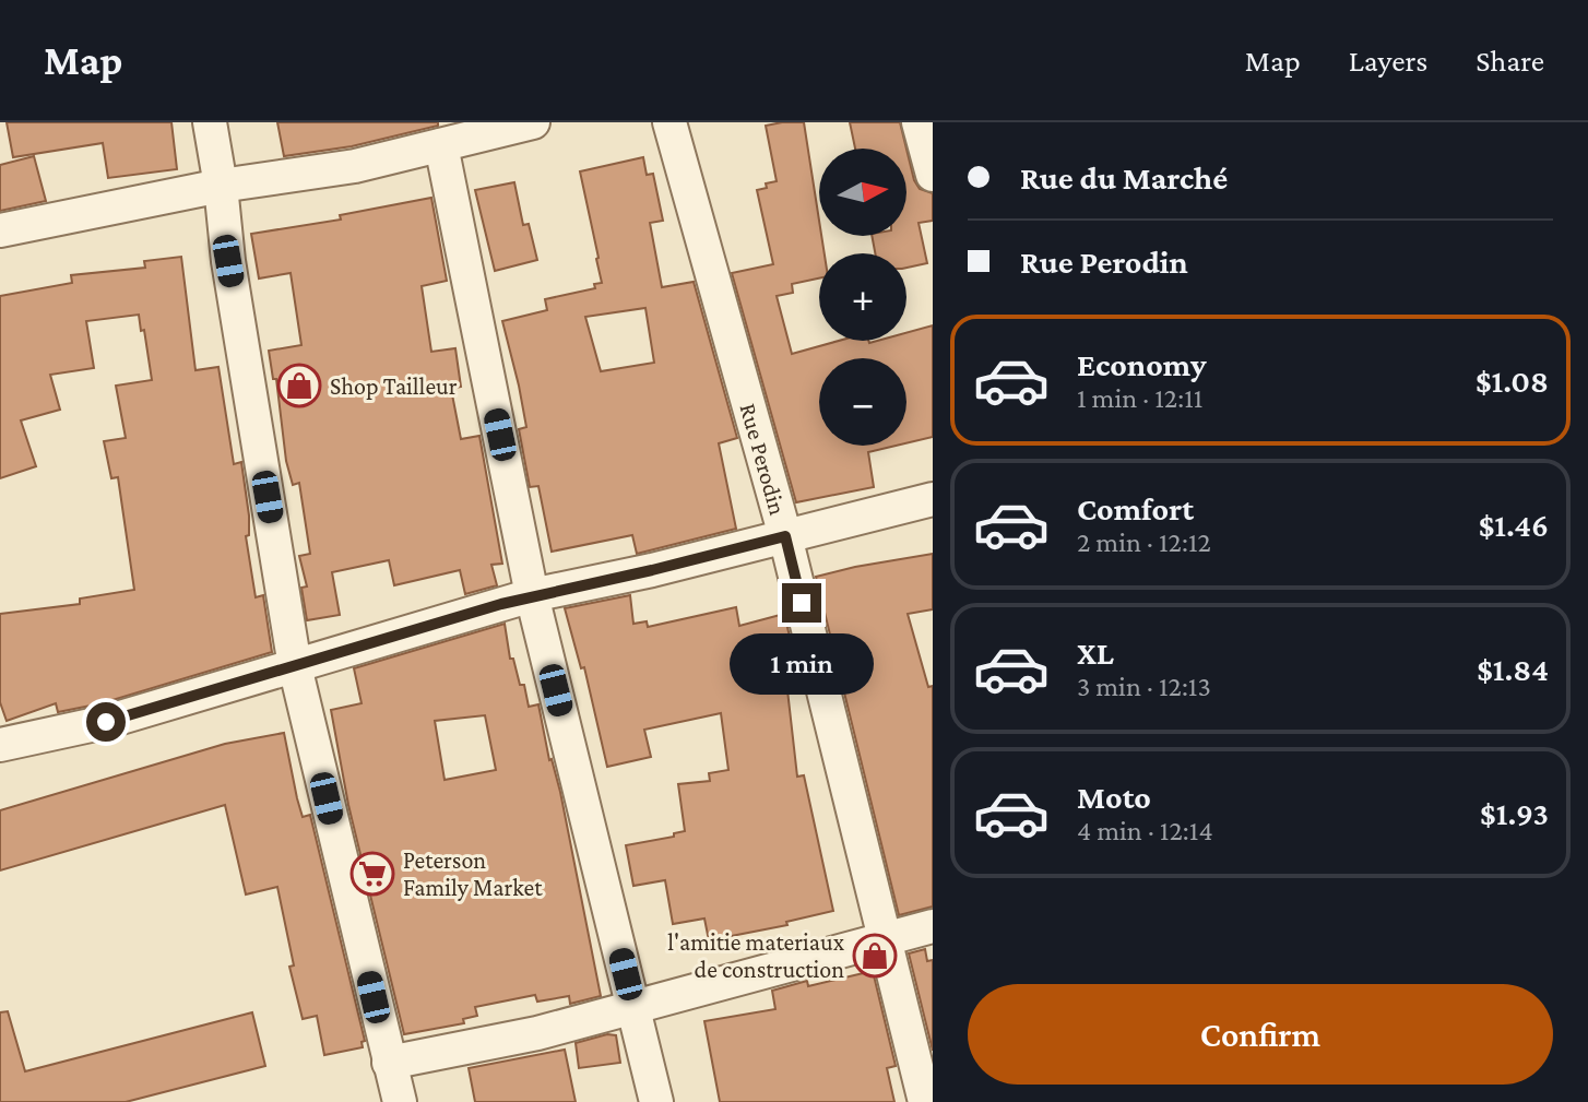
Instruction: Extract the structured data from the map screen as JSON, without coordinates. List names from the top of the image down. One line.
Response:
{"streets":{"street":["Rue Perodin"]},"places":{"shop":["Shop Tailleur","l'amitie materiaux de construction"],"supermarket":["Peterson Family Market"]},"north":"right","page":{"header":"Map","nav":["Map","Layers","Share"],"banner":["Rue du Marché","Rue Perodin"],"map_buttons":["+","−"],"list":[{"name":"Economy","note":"1 min · 12:11","value":"$1.08"},{"name":"Comfort","note":"2 min · 12:12","value":"$1.46"},{"name":"XL","note":"3 min · 12:13","value":"$1.84"},{"name":"Moto","note":"4 min · 12:14","value":"$1.93"}],"bubble":"1 min","buttons":"Confirm"}}
